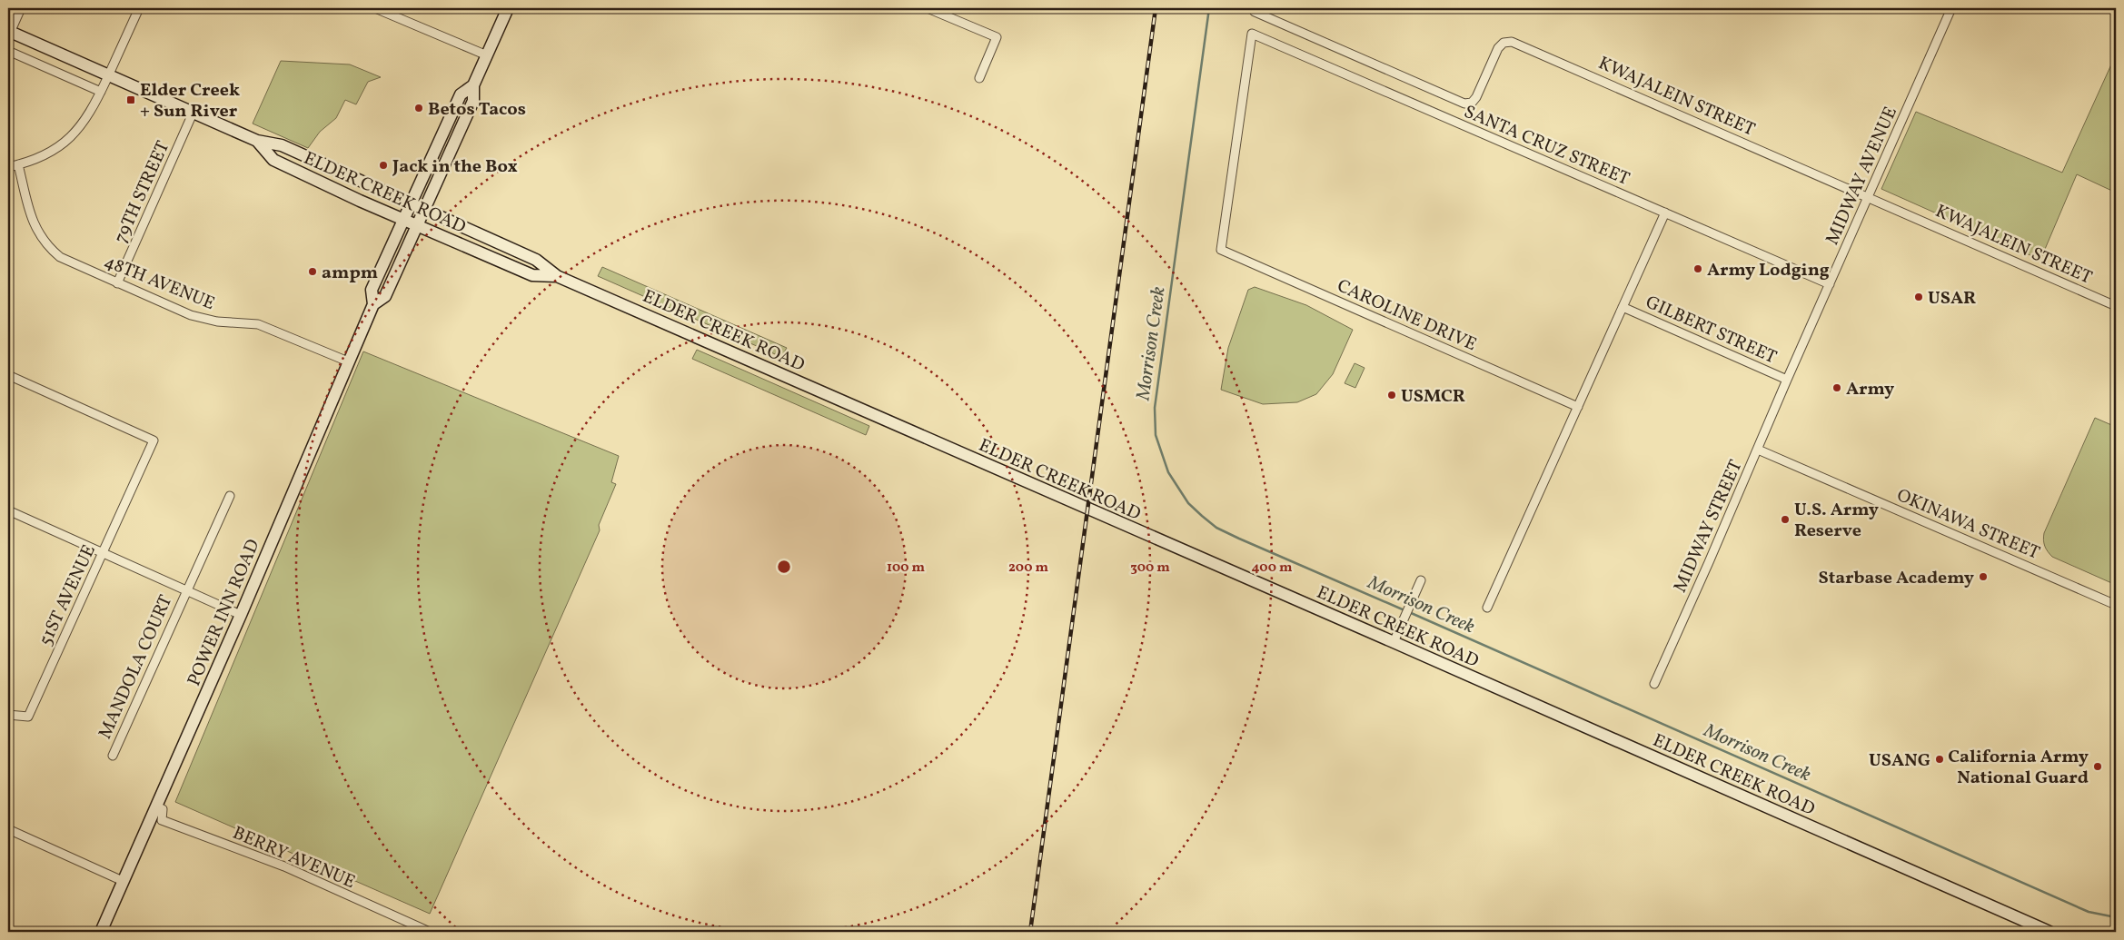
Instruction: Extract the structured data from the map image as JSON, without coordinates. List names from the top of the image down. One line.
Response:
{"streets":{"street":["KWAJALEIN STREET","SANTA CRUZ STREET","MIDWAY AVENUE","79TH STREET","ELDER CREEK ROAD","48TH AVENUE","CAROLINE DRIVE","GILBERT STREET","OKINAWA STREET","MIDWAY STREET","51ST AVENUE","POWER INN ROAD","MANDOLA COURT","BERRY AVENUE"]},"crossings":[["KWAJALEIN STREET","MIDWAY AVENUE"],["SANTA CRUZ STREET","MIDWAY AVENUE"],["SANTA CRUZ STREET","CAROLINE DRIVE"],["MIDWAY AVENUE","GILBERT STREET"],["MIDWAY AVENUE","MIDWAY STREET"],["79TH STREET","ELDER CREEK ROAD"],["79TH STREET","48TH AVENUE"],["ELDER CREEK ROAD","POWER INN ROAD"],["48TH AVENUE","POWER INN ROAD"],["GILBERT STREET","MIDWAY STREET"],["OKINAWA STREET","MIDWAY STREET"],["POWER INN ROAD","BERRY AVENUE"]],"water":["Morrison Creek"],"places":{"transit":["Elder Creek + Sun River"],"other":["Betos Tacos","Jack in the Box","Army Lodging","ampm","USAR","Army","USMCR","U.S. Army Reserve","Starbase Academy","USANG","California Army National Guard"]},"rings":["100 m","200 m","300 m","400 m"]}
